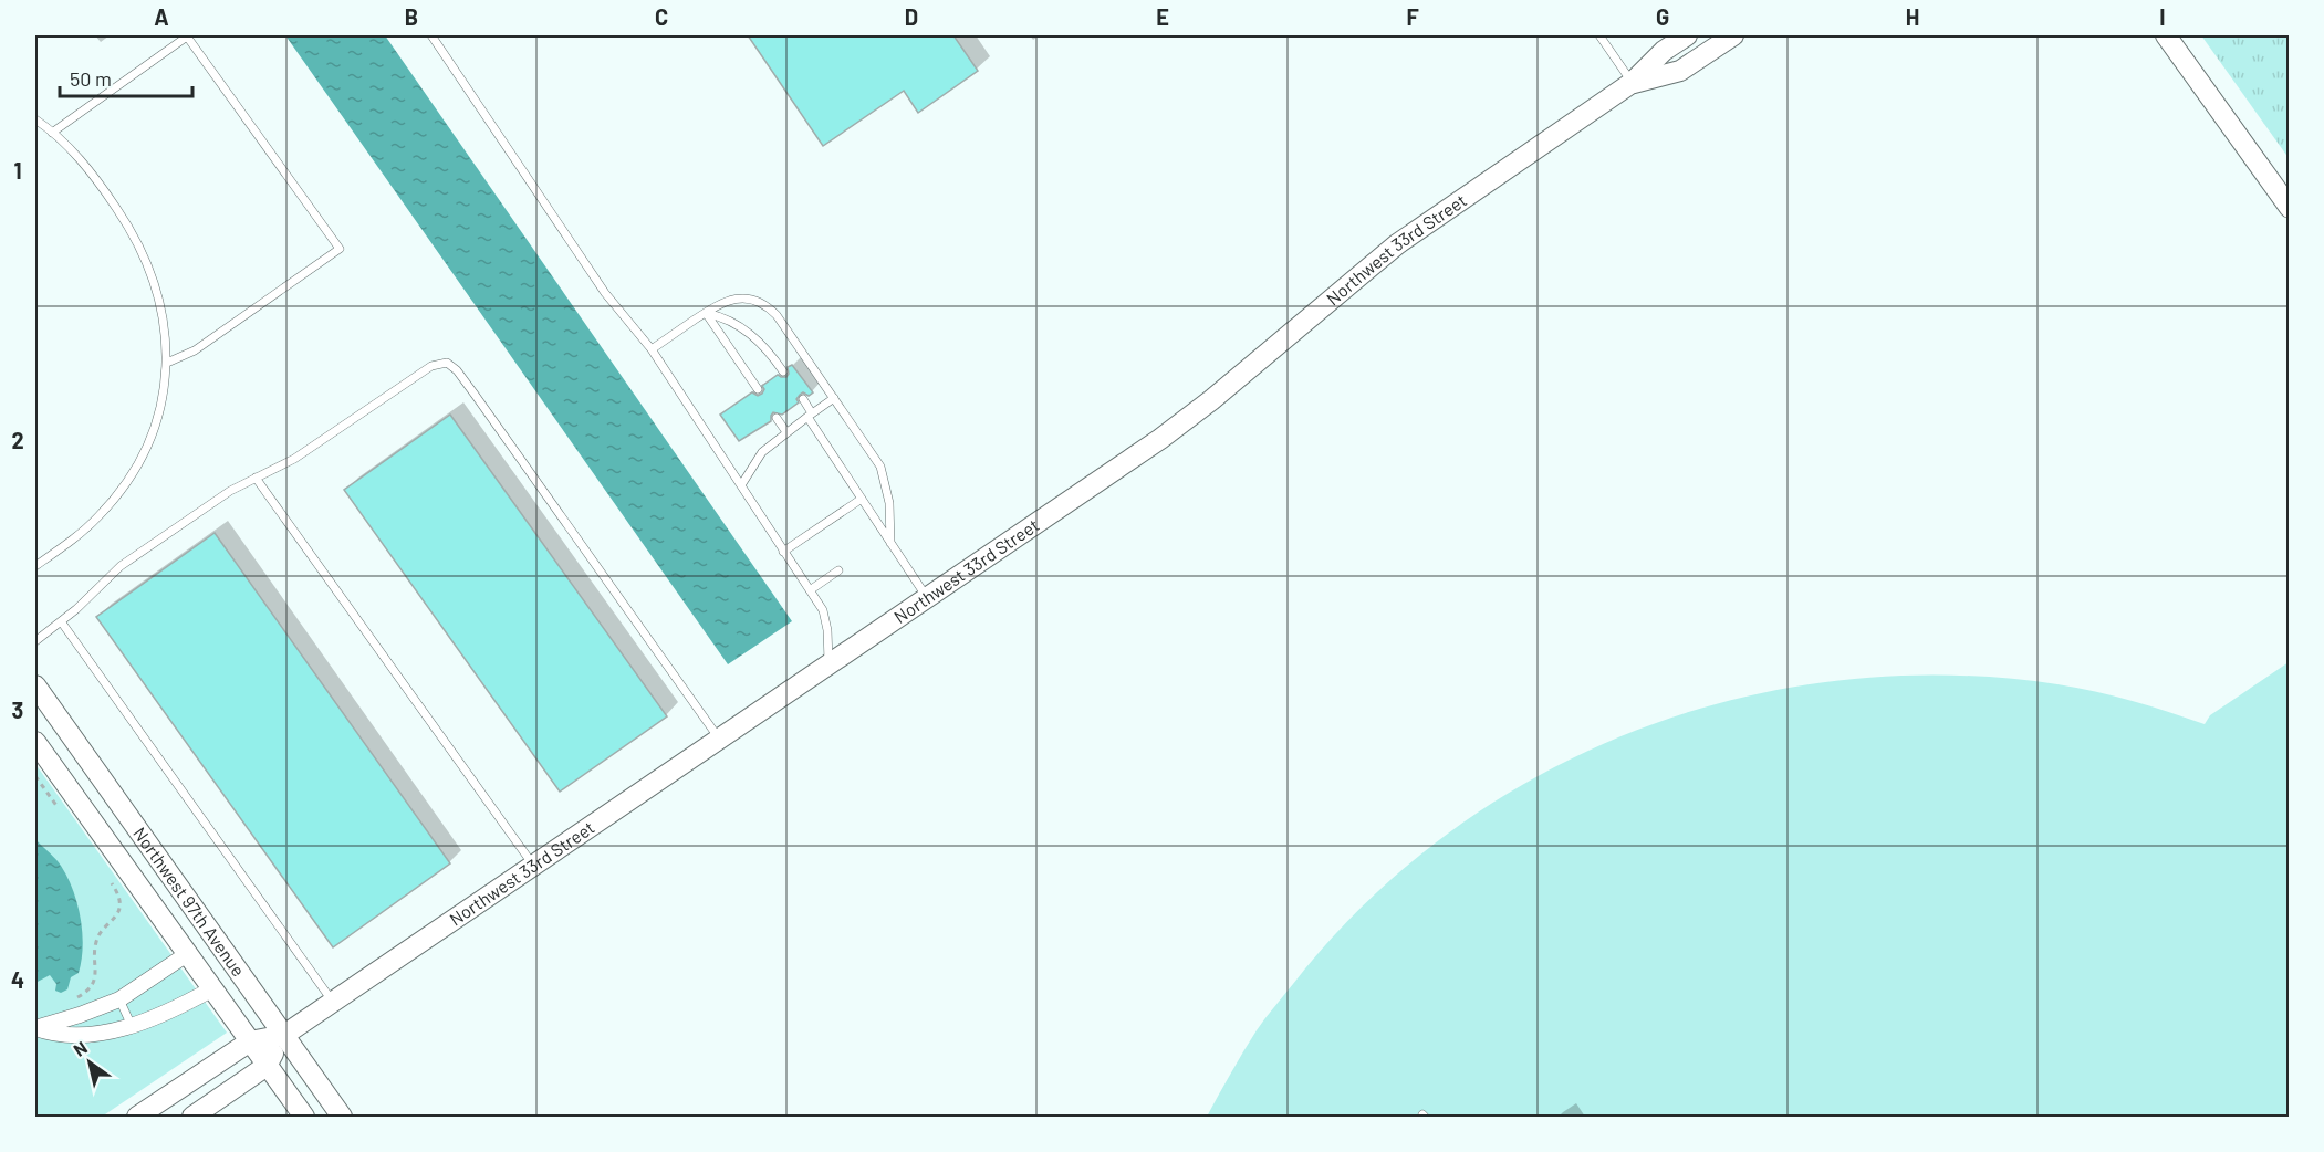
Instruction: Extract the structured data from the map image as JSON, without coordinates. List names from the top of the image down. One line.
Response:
{"streets":{"street":["Northwest 33rd Street","Northwest 97th Avenue"]},"crossings":[["Northwest 33rd Street","Northwest 97th Avenue"]],"scale_bar":"50 m","north":"top left","grid":{"columns":["A","B","C","D","E","F","G","H","I"],"rows":["1","2","3","4"]}}
